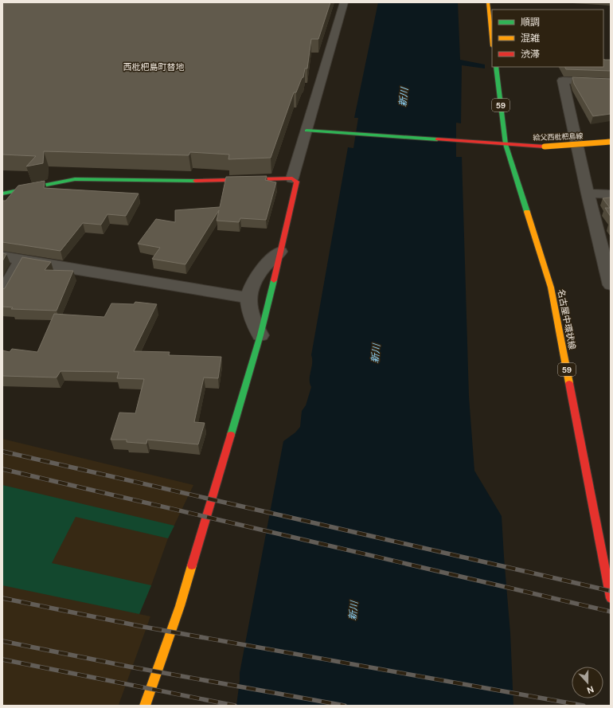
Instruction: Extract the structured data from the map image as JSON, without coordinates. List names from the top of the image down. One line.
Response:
{"streets":{"street":["59","給父西枇杷島線","名古屋中環状線"]},"crossings":[["給父西枇杷島線","名古屋中環状線"]],"districts":["西枇杷島町替地"],"water":["新川"],"legend":["順調","混雑","渋滞"],"north":"bottom"}
